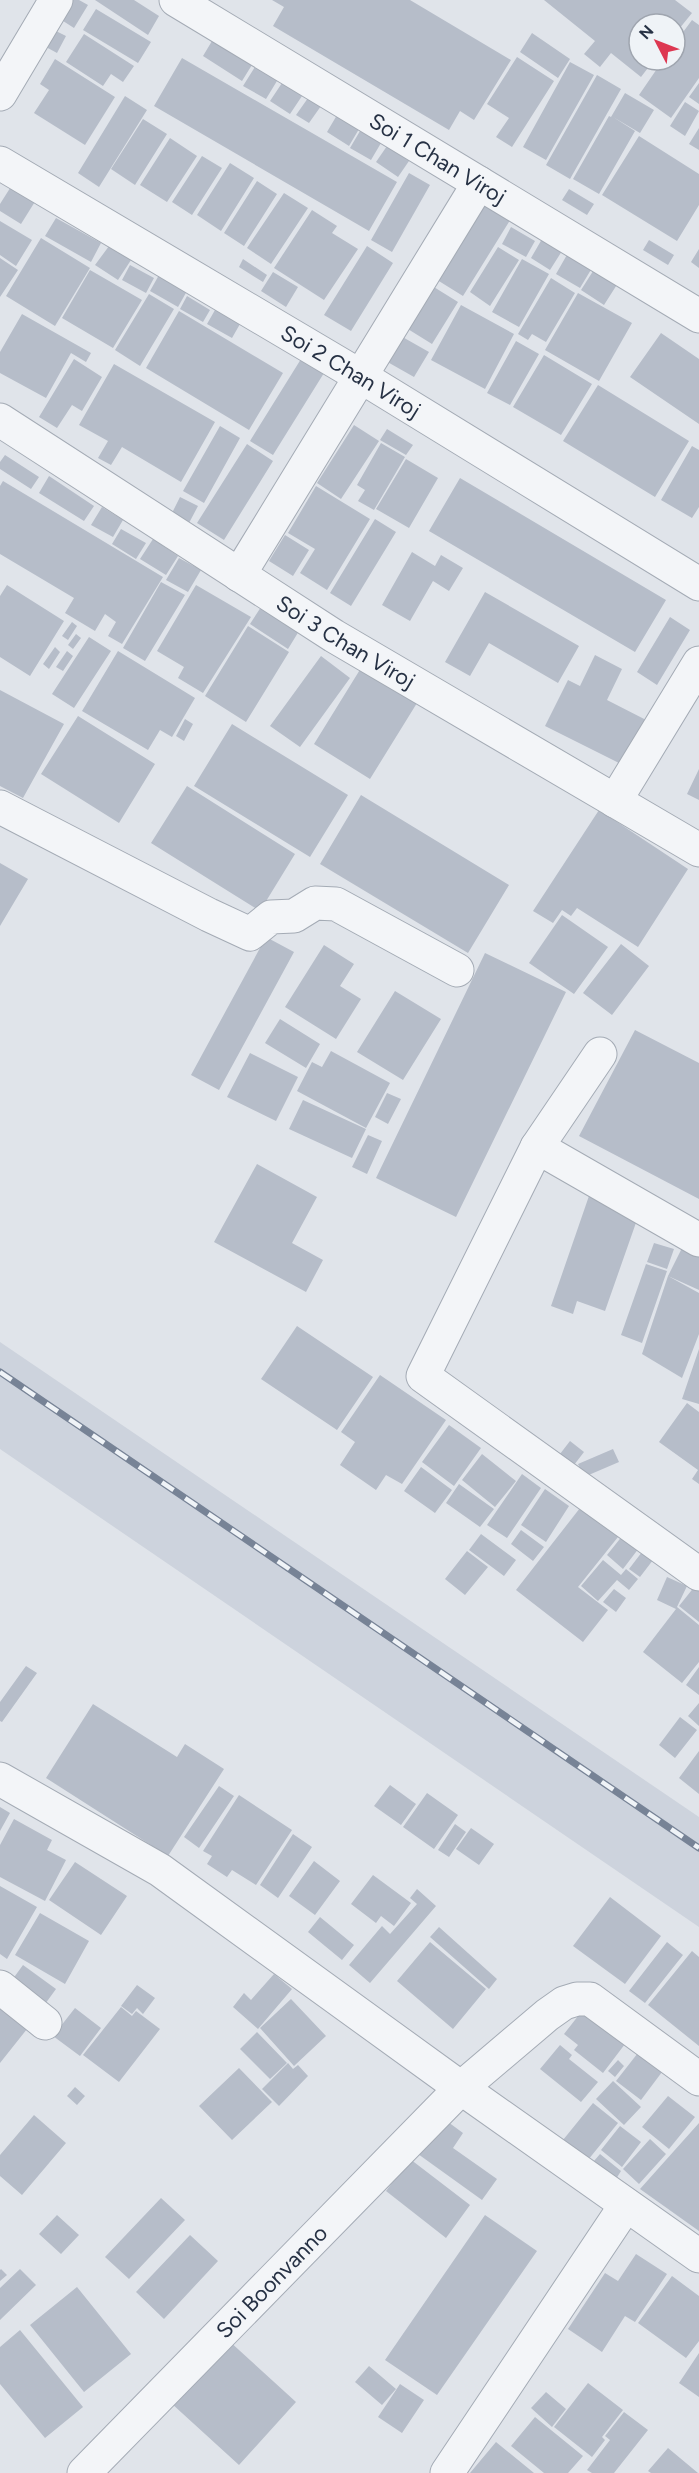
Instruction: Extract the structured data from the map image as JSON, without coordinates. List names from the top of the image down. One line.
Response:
{"streets":{"street":["Soi 1 Chan Viroj","Soi 2 Chan Viroj","Soi 3 Chan Viroj","Soi Boonvanno"]},"north":"top left"}
